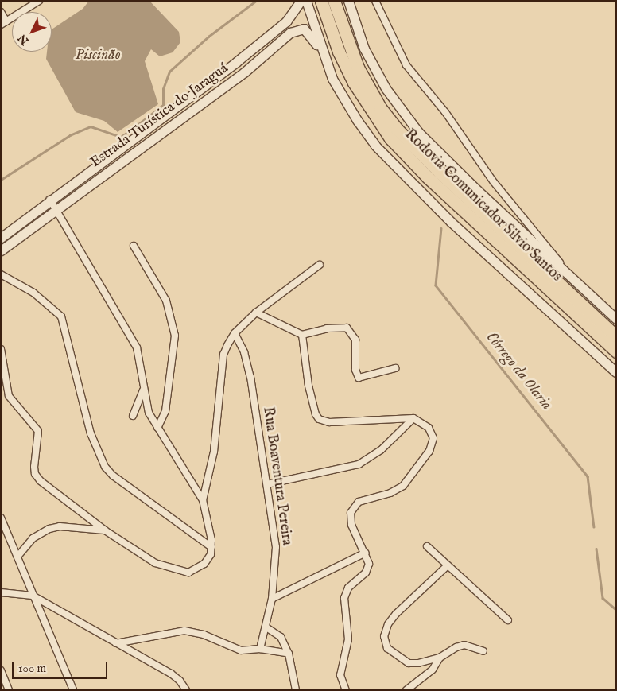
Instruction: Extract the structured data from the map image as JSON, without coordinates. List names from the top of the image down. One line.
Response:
{"streets":{"highway":["Rodovia Comunicador Silvio Santos"],"main road":["Estrada Turística do Jaraguá"],"street":["Rua Boaventura Pereira"]},"water":["Piscinão","Córrego da Olaria"],"scale_bar":"100 m","north":"bottom left"}
